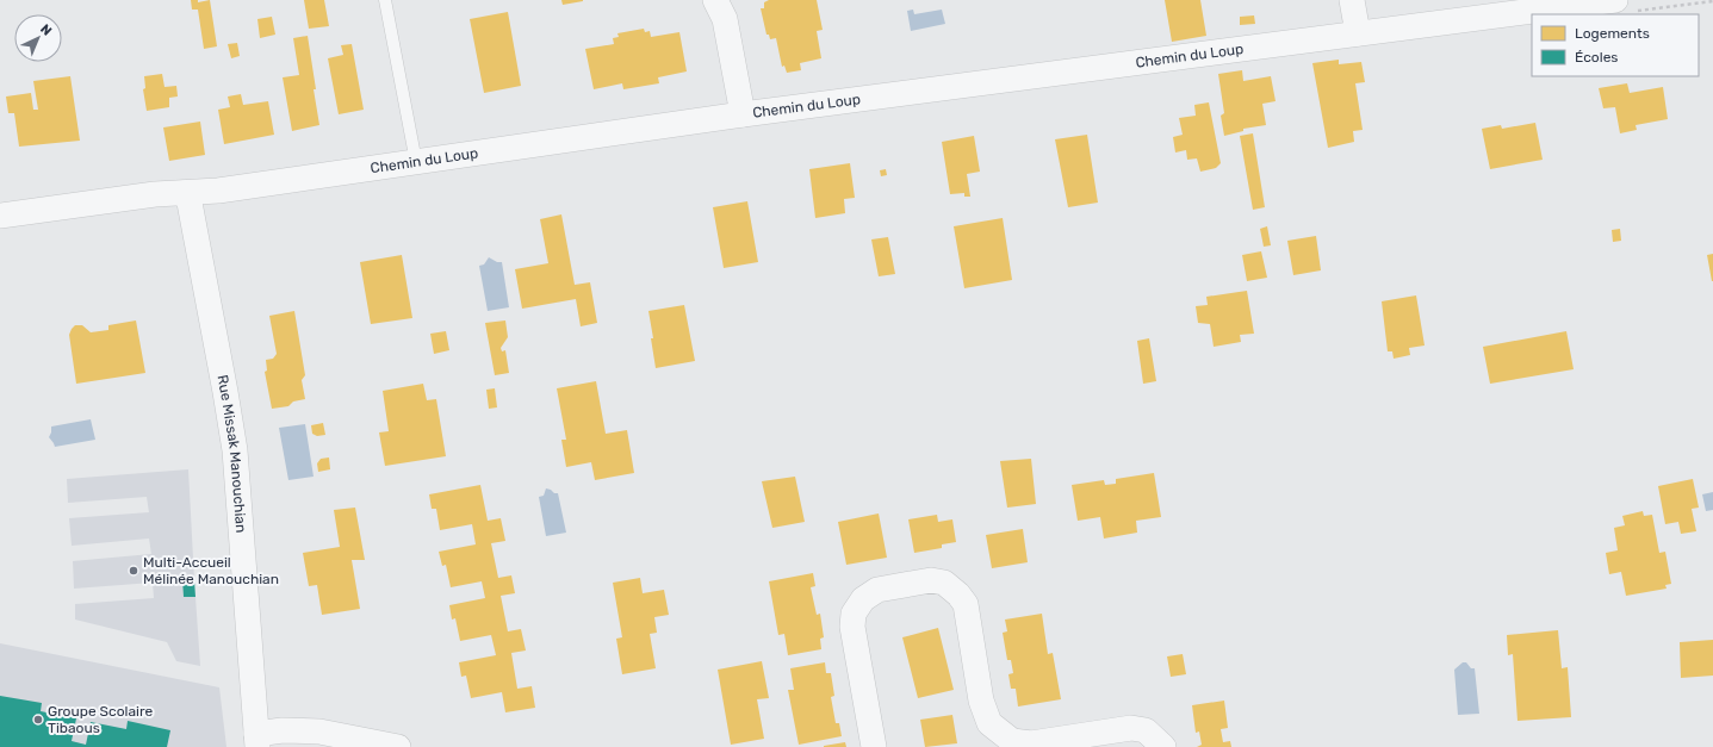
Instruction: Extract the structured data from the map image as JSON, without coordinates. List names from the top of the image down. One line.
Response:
{"streets":{"street":["Chemin du Loup","Rue Missak Manouchian"]},"crossings":[["Chemin du Loup","Rue Missak Manouchian"]],"places":["Multi-Accueil Mélinée Manouchian","Groupe Scolaire Tibaous"],"legend":["Logements","Écoles"],"north":"top right"}
